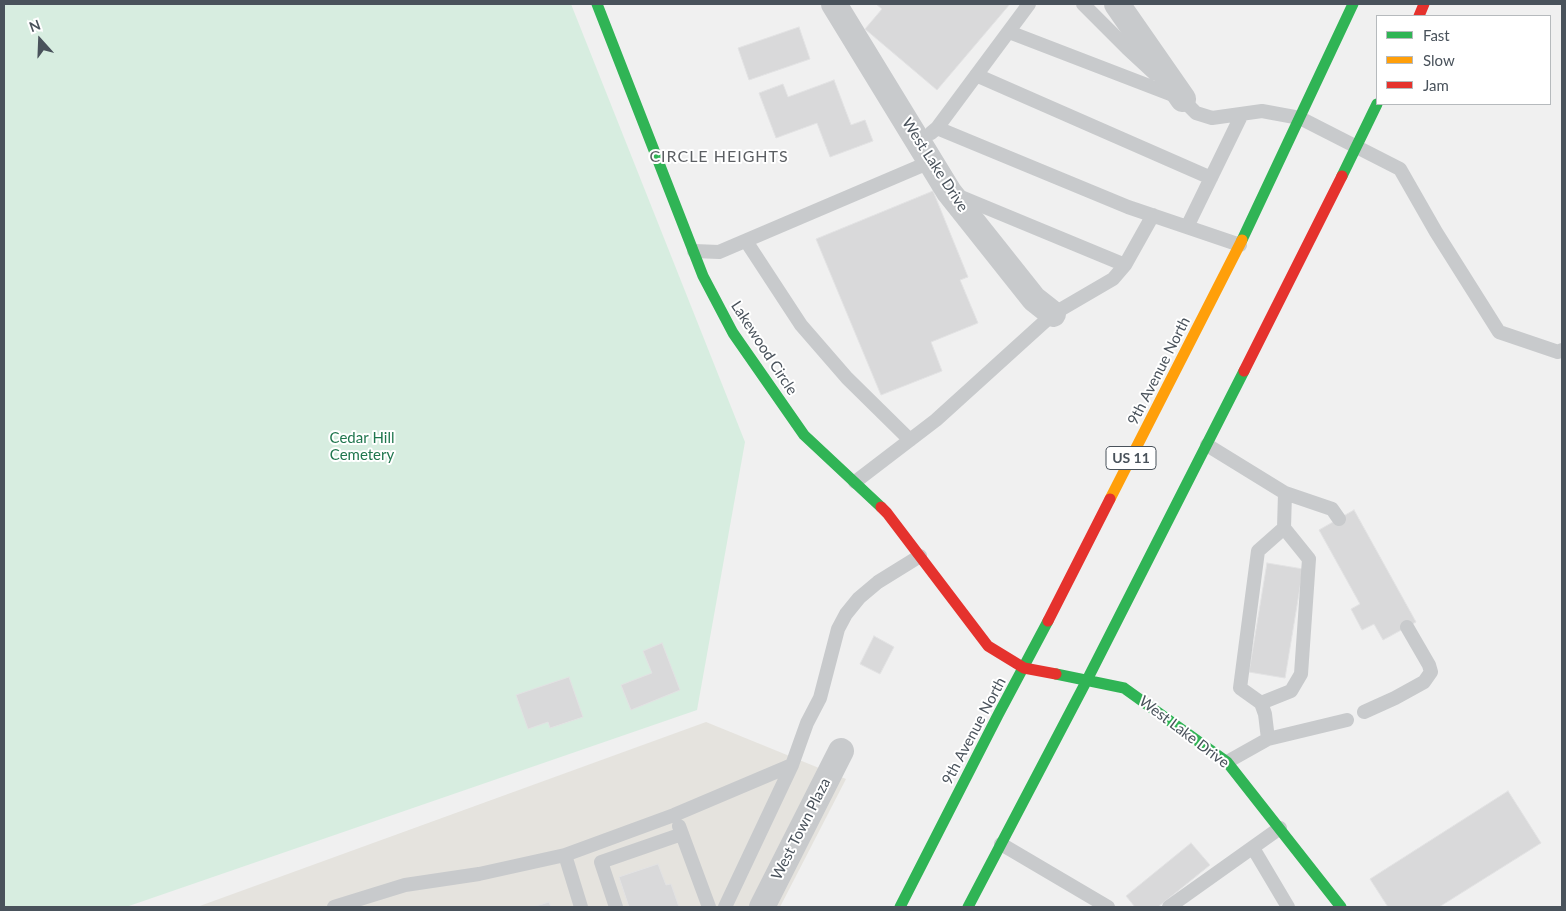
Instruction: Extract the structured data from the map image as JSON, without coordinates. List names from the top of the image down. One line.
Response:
{"streets":{"main road":["West Lake Drive","Lakewood Circle","9th Avenue North","US 11"],"street":["West Town Plaza"]},"crossings":[["West Lake Drive","Lakewood Circle"],["West Lake Drive","9th Avenue North"],["Lakewood Circle","9th Avenue North"]],"districts":["CIRCLE HEIGHTS"],"parks":["Cedar Hill Cemetery"],"legend":["Fast","Slow","Jam"],"north":"top"}
